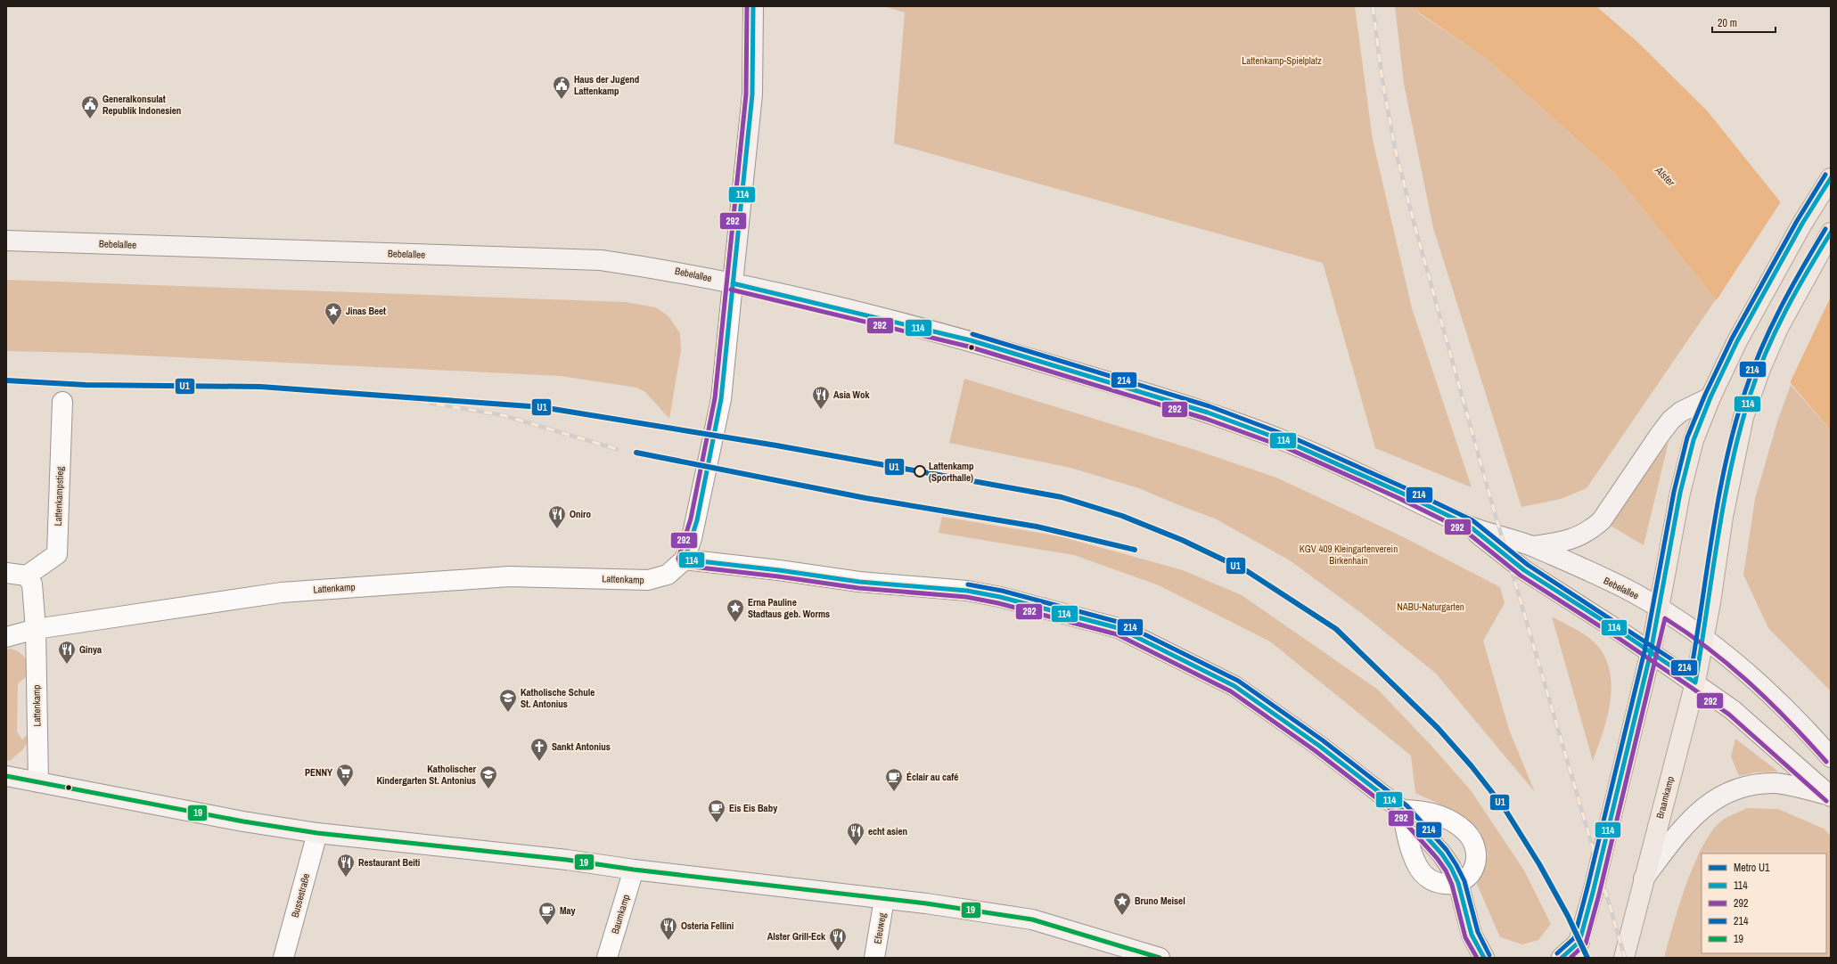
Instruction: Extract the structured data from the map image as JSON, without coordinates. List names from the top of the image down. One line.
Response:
{"streets":{"main road":["Bebelallee","Braamkamp"],"street":["Lattenkampstieg","Lattenkamp","Bussestraße","Baumkamp","Efeuweg"]},"crossings":[["Bebelallee","Braamkamp"],["Lattenkampstieg","Lattenkamp"]],"water":["Alster"],"parks":["Lattenkamp-Spielplatz","KGV 409 Kleingartenverein Birkenhain","NABU-Naturgarten"],"places":{"public building":["Haus der Jugend Lattenkamp","Generalkonsulat Republik Indonesien"],"place":["Jinas Beet","Erna Pauline Stadtaus geb. Worms","Bruno Meisel"],"restaurant":["Asia Wok","Oniro","Ginya","echt asien","Restaurant Beiti","Osteria Fellini","Alster Grill-Eck"],"other":["Lattenkamp (Sporthalle)"],"school or university":["Katholische Schule St. Antonius","Katholischer Kindergarten St. Antonius"],"church":["Sankt Antonius"],"supermarket":["PENNY"],"cafe":["Éclair au café","Eis Eis Baby","May"]},"lines":["transit line 114","transit line 292","transit line 214","metro line U1","transit line 19"],"legend":["Metro U1","114","292","214","19"],"scale_bar":"20 m"}
